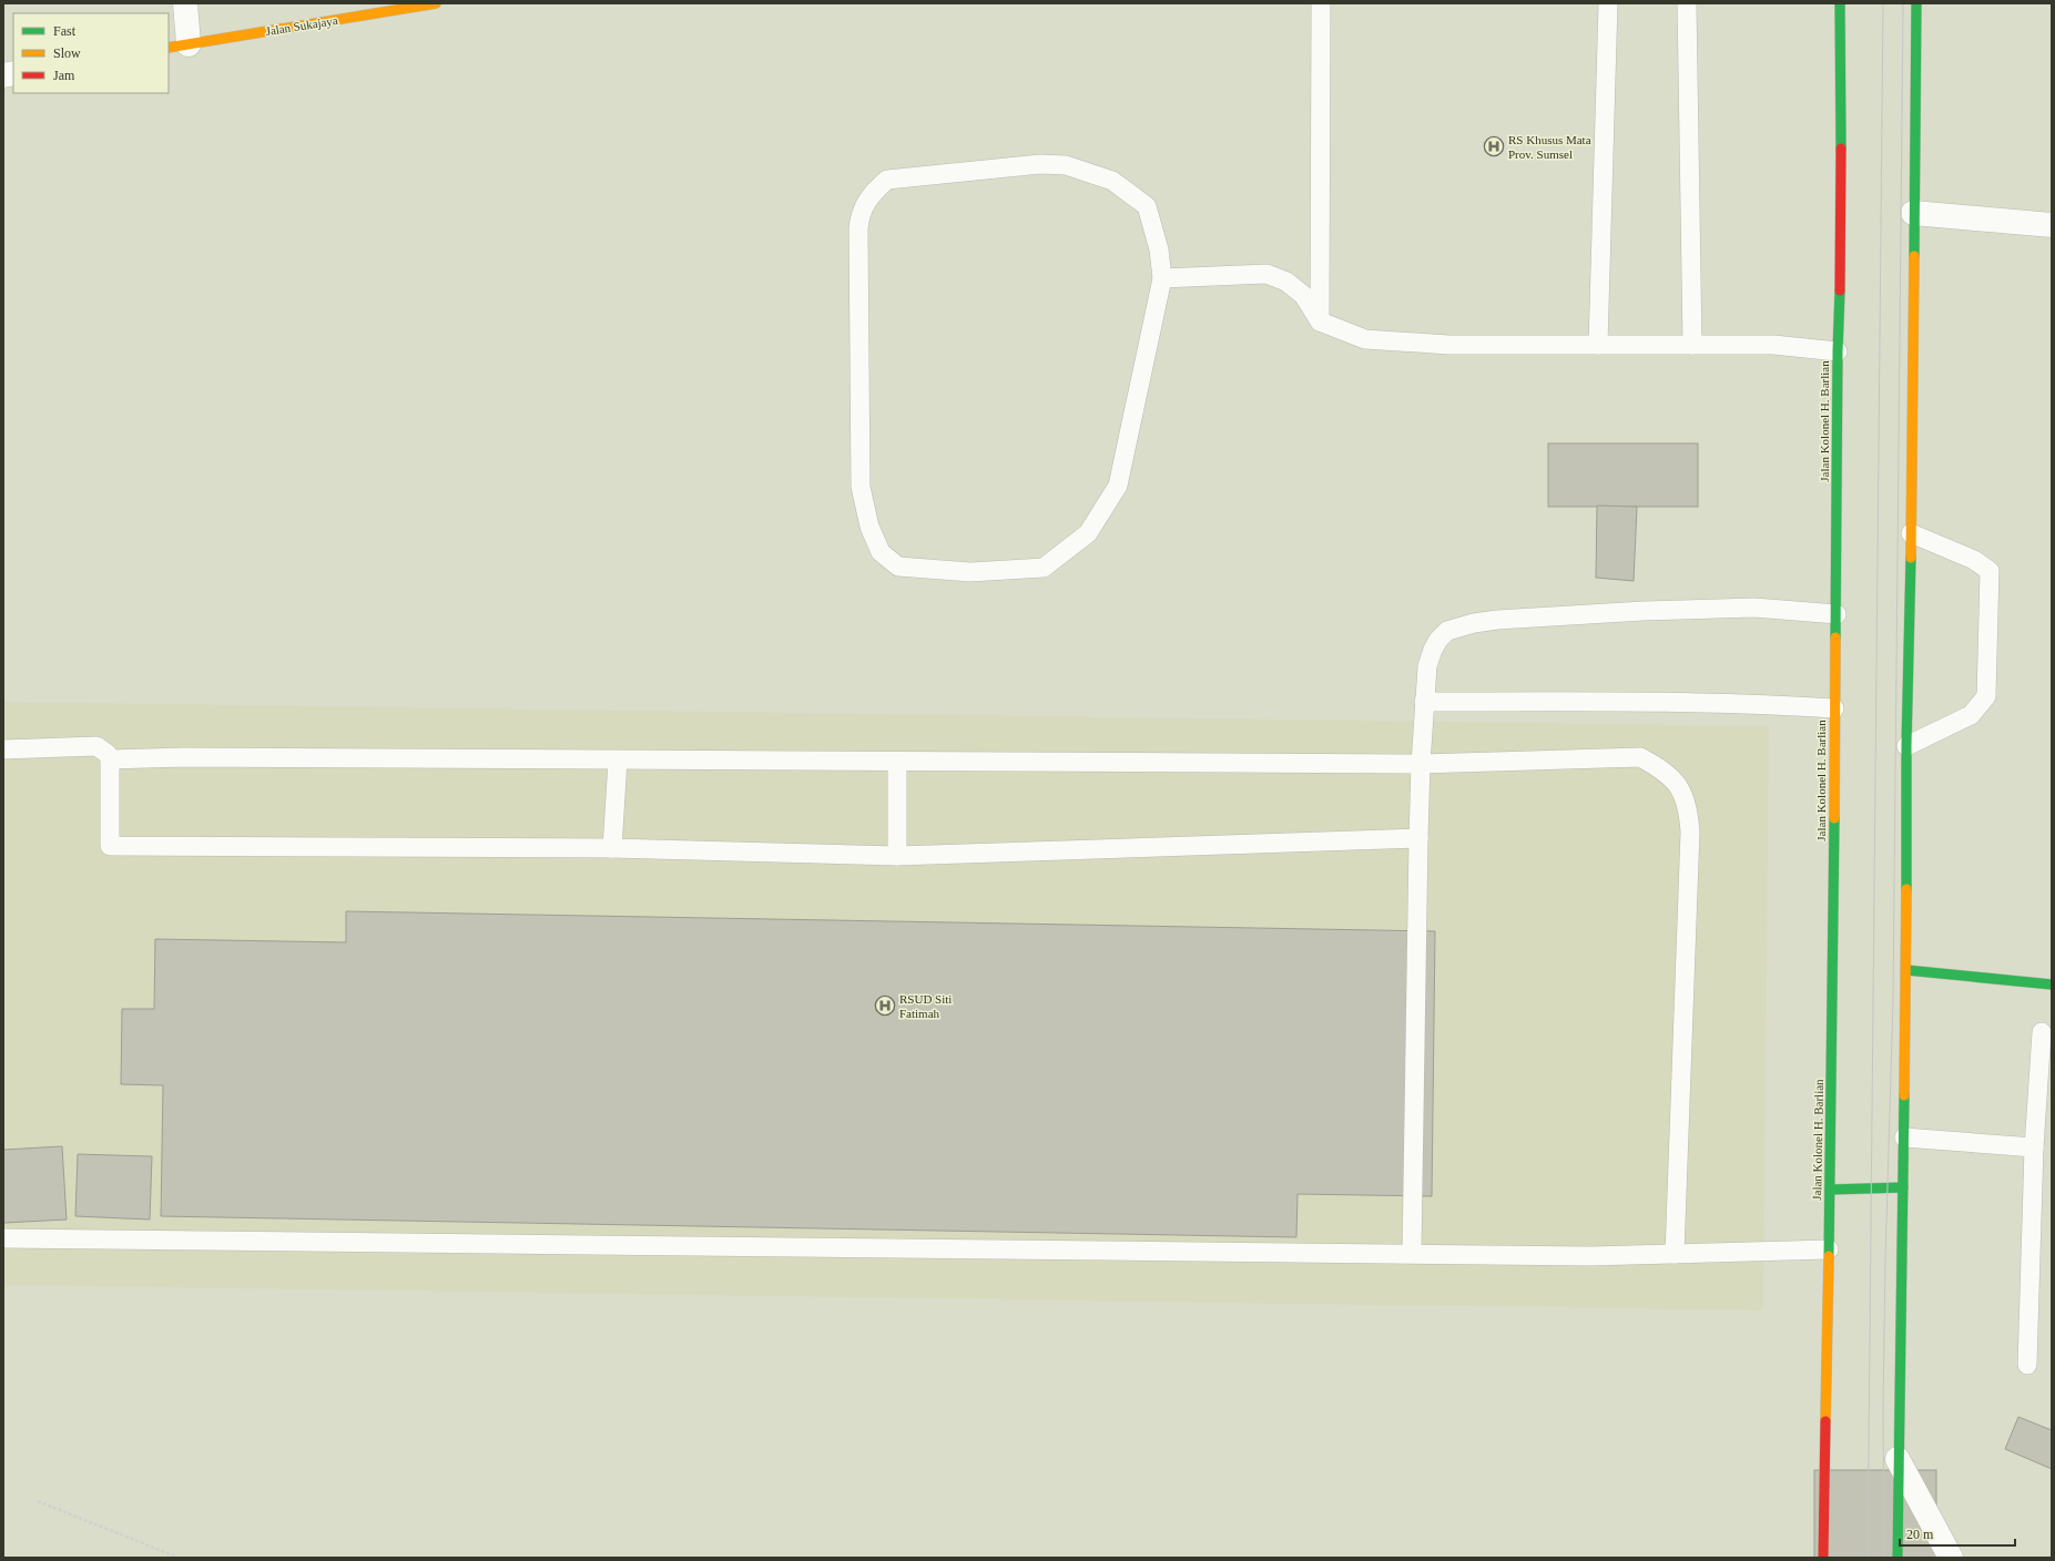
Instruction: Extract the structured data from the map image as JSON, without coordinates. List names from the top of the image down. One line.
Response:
{"streets":{"main road":["Jalan Sukajaya","Jalan Kolonel H. Barlian"]},"places":{"hospital":["RS Khusus Mata Prov. Sumsel","RSUD Siti Fatimah"]},"legend":["Fast","Slow","Jam"],"scale_bar":"20 m"}
